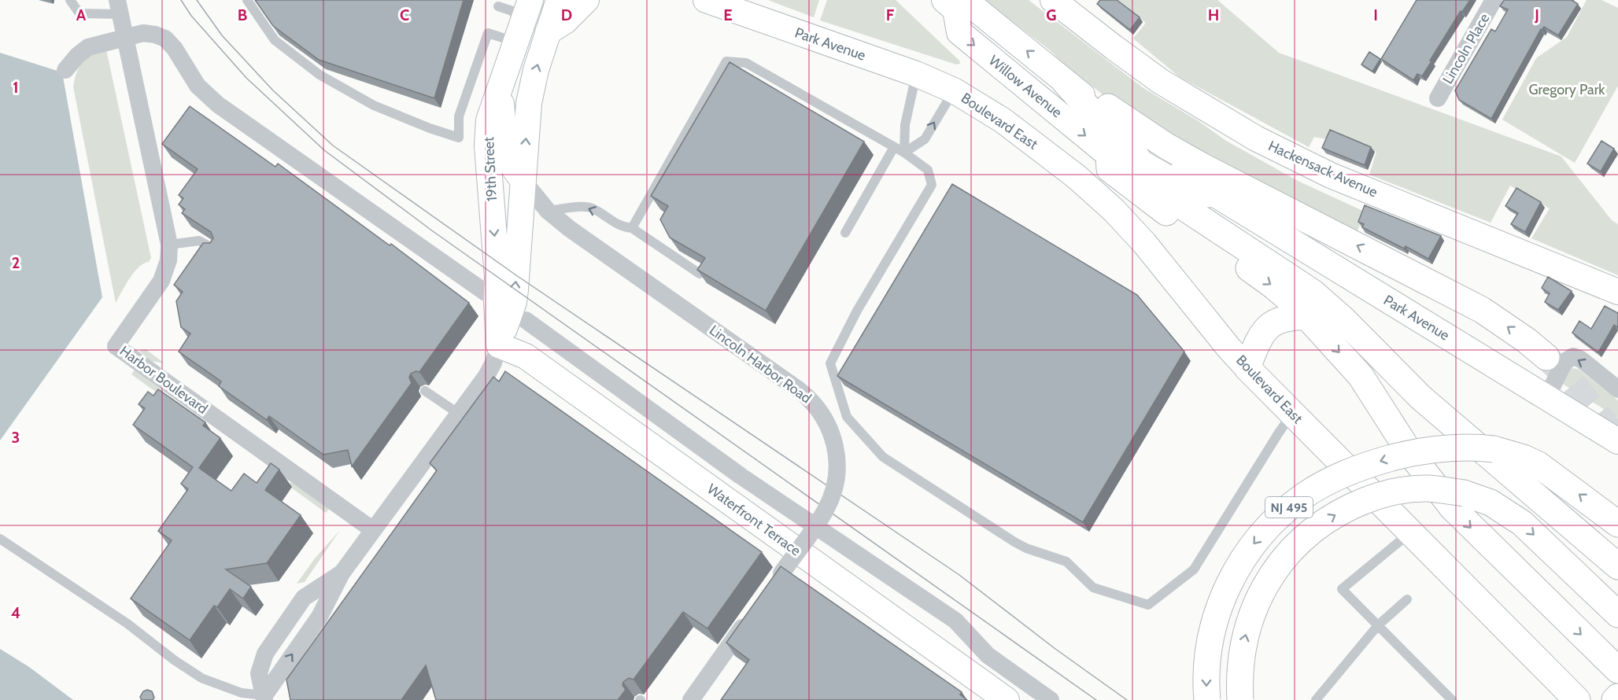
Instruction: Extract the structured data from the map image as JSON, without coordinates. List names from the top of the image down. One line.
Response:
{"streets":{"main road":["Park Avenue","Willow Avenue","Boulevard East","19th Street","Hackensack Avenue","NJ 495","Waterfront Terrace"],"street":["Lincoln Place","Lincoln Harbor Road","Harbor Boulevard"]},"crossings":[["Park Avenue","Willow Avenue"],["Park Avenue","Boulevard East"],["19th Street","Lincoln Harbor Road"],["19th Street","Harbor Boulevard"],["19th Street","Waterfront Terrace"]],"parks":["Gregory Park"],"grid":{"columns":["A","B","C","D","E","F","G","H","I","J"],"rows":["1","2","3","4"]}}
